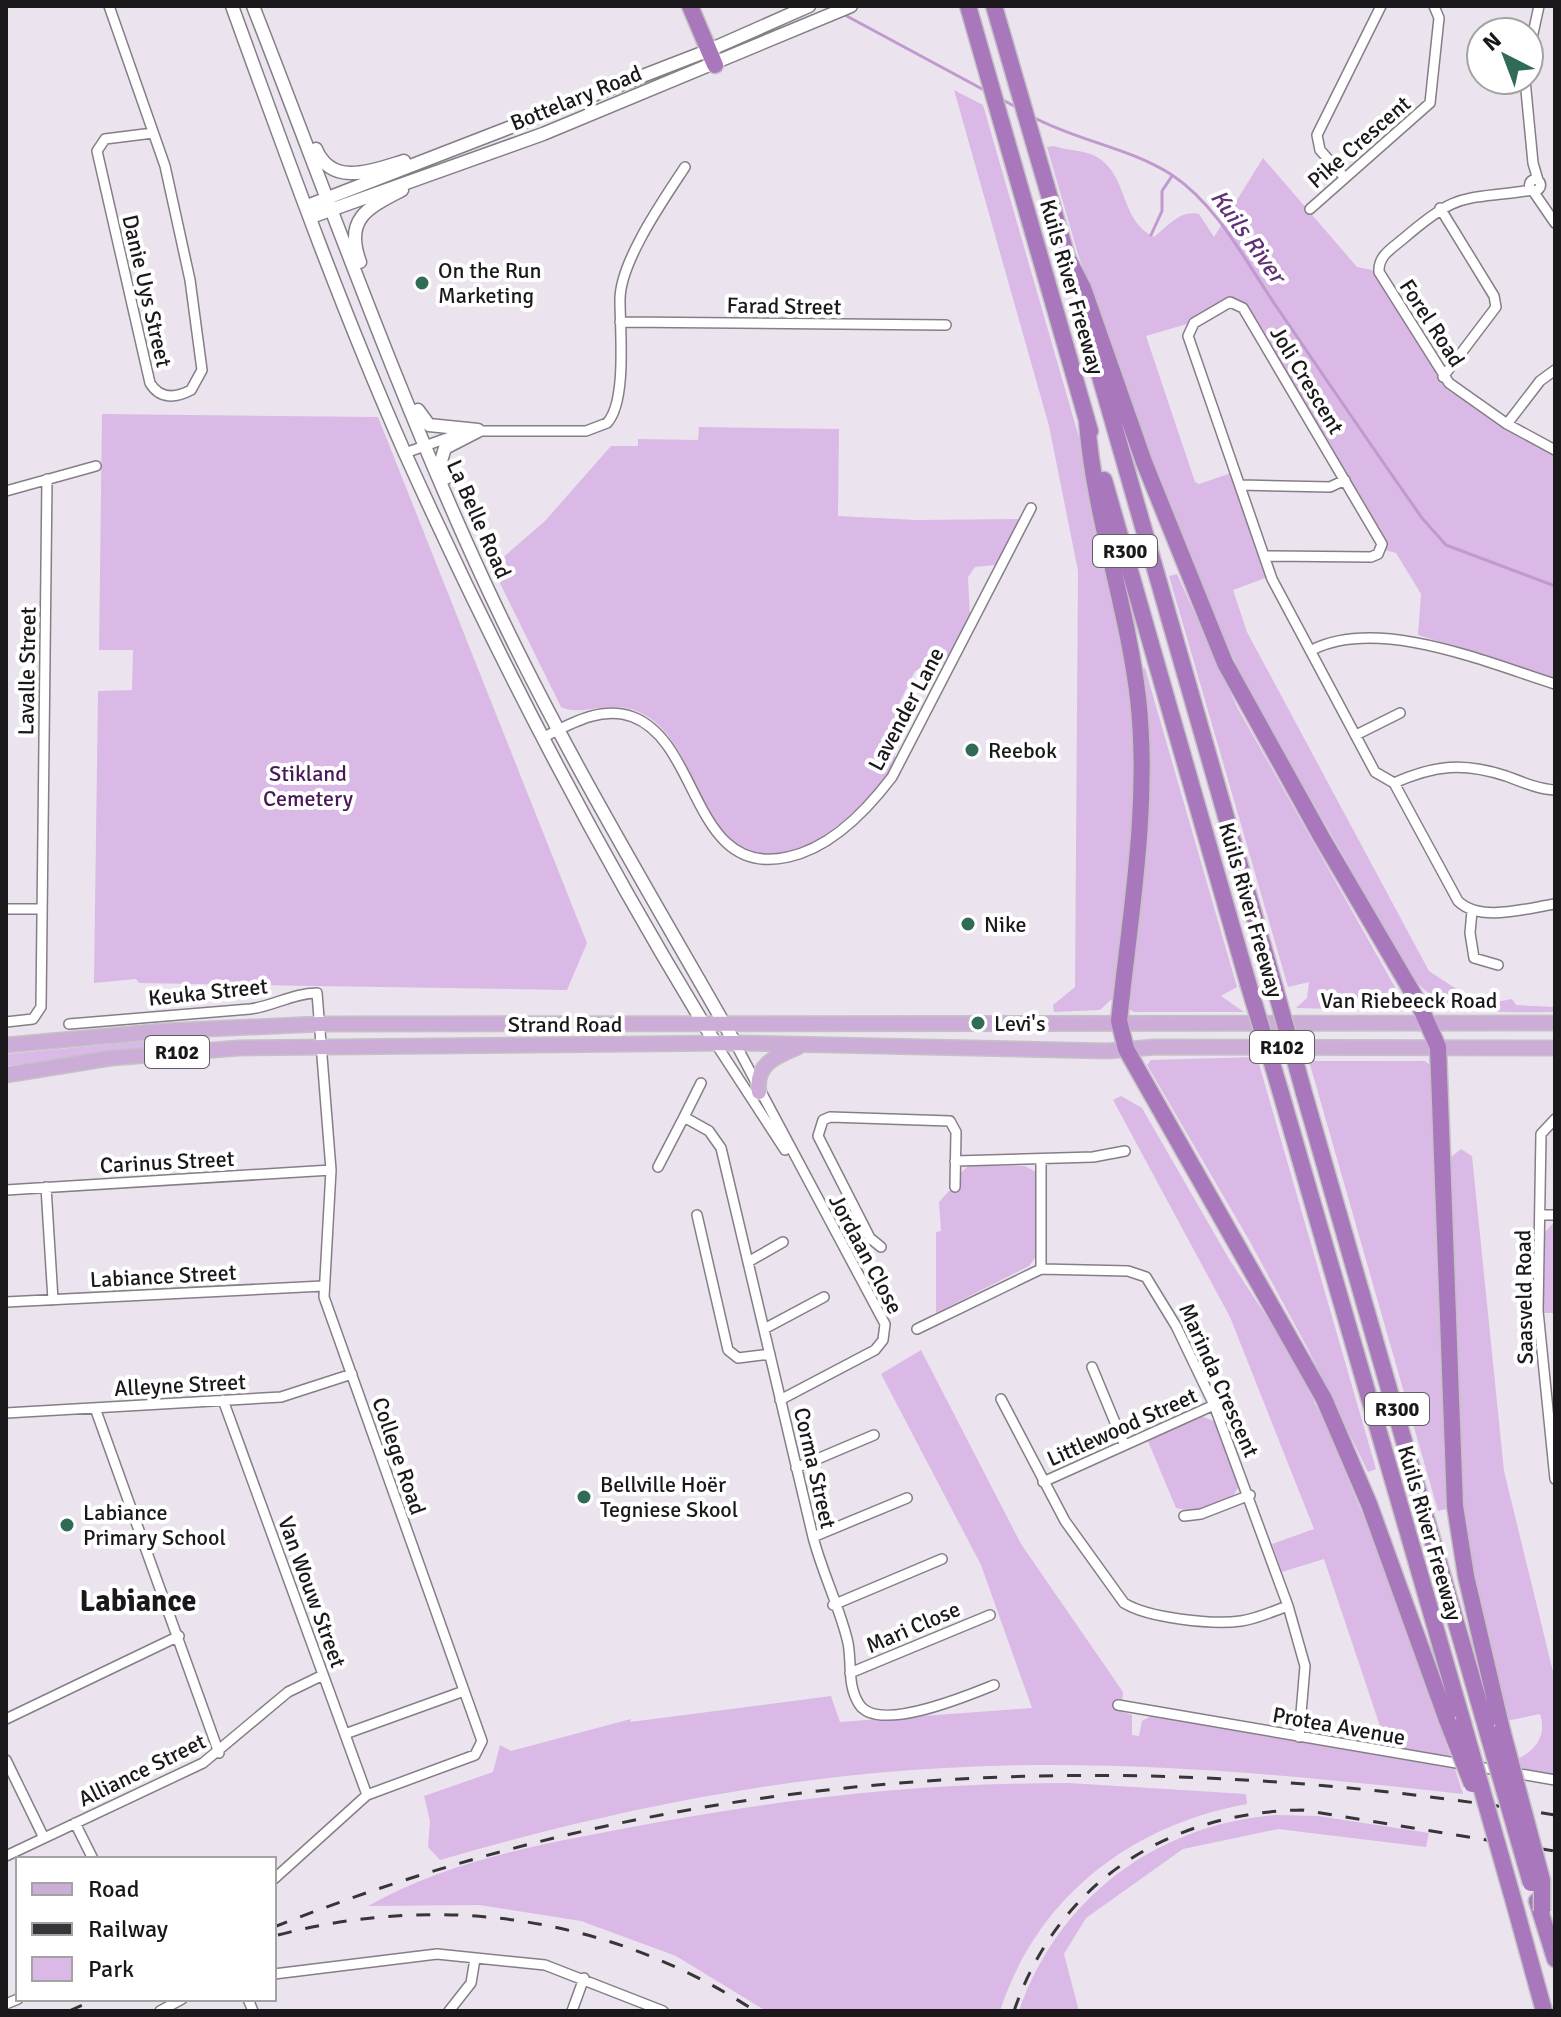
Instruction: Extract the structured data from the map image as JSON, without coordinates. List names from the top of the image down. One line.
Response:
{"streets":{"highway":["Kuils River Freeway","R300"],"main road":["Bottelary Road","La Belle Road","Van Riebeeck Road","Strand Road","R102"],"street":["Pike Crescent","Danie Uys Street","Farad Street","Forel Road","Joli Crescent","Lavalle Street","Lavender Lane","Keuka Street","Carinus Street","Jordaan Close","Labiance Street","Saasveld Road","Marinda Crescent","Alleyne Street","Littlewood Street","College Road","Corma Street","Van Wouw Street","Mari Close","Protea Avenue","Alliance Street"]},"crossings":[["Bottelary Road","La Belle Road"],["La Belle Road","Lavender Lane"],["La Belle Road","Strand Road"],["La Belle Road","Jordaan Close"],["Keuka Street","Strand Road"],["Keuka Street","College Road"],["Van Riebeeck Road","Strand Road"],["Strand Road","R102"],["Strand Road","Jordaan Close"],["Strand Road","College Road"],["Carinus Street","College Road"],["Jordaan Close","Corma Street"],["Labiance Street","College Road"],["Marinda Crescent","Littlewood Street"],["Marinda Crescent","Protea Avenue"],["Alleyne Street","College Road"],["Alleyne Street","Van Wouw Street"],["College Road","Van Wouw Street"],["Corma Street","Mari Close"],["Van Wouw Street","Alliance Street"]],"districts":["Labiance"],"water":["Kuils River"],"parks":["Stikland Cemetery"],"places":["On the Run Marketing","Reebok","Nike","Levi's","Bellville Hoër Tegniese Skool","Labiance Primary School"],"legend":["Road","Railway","Park"],"north":"top left"}
